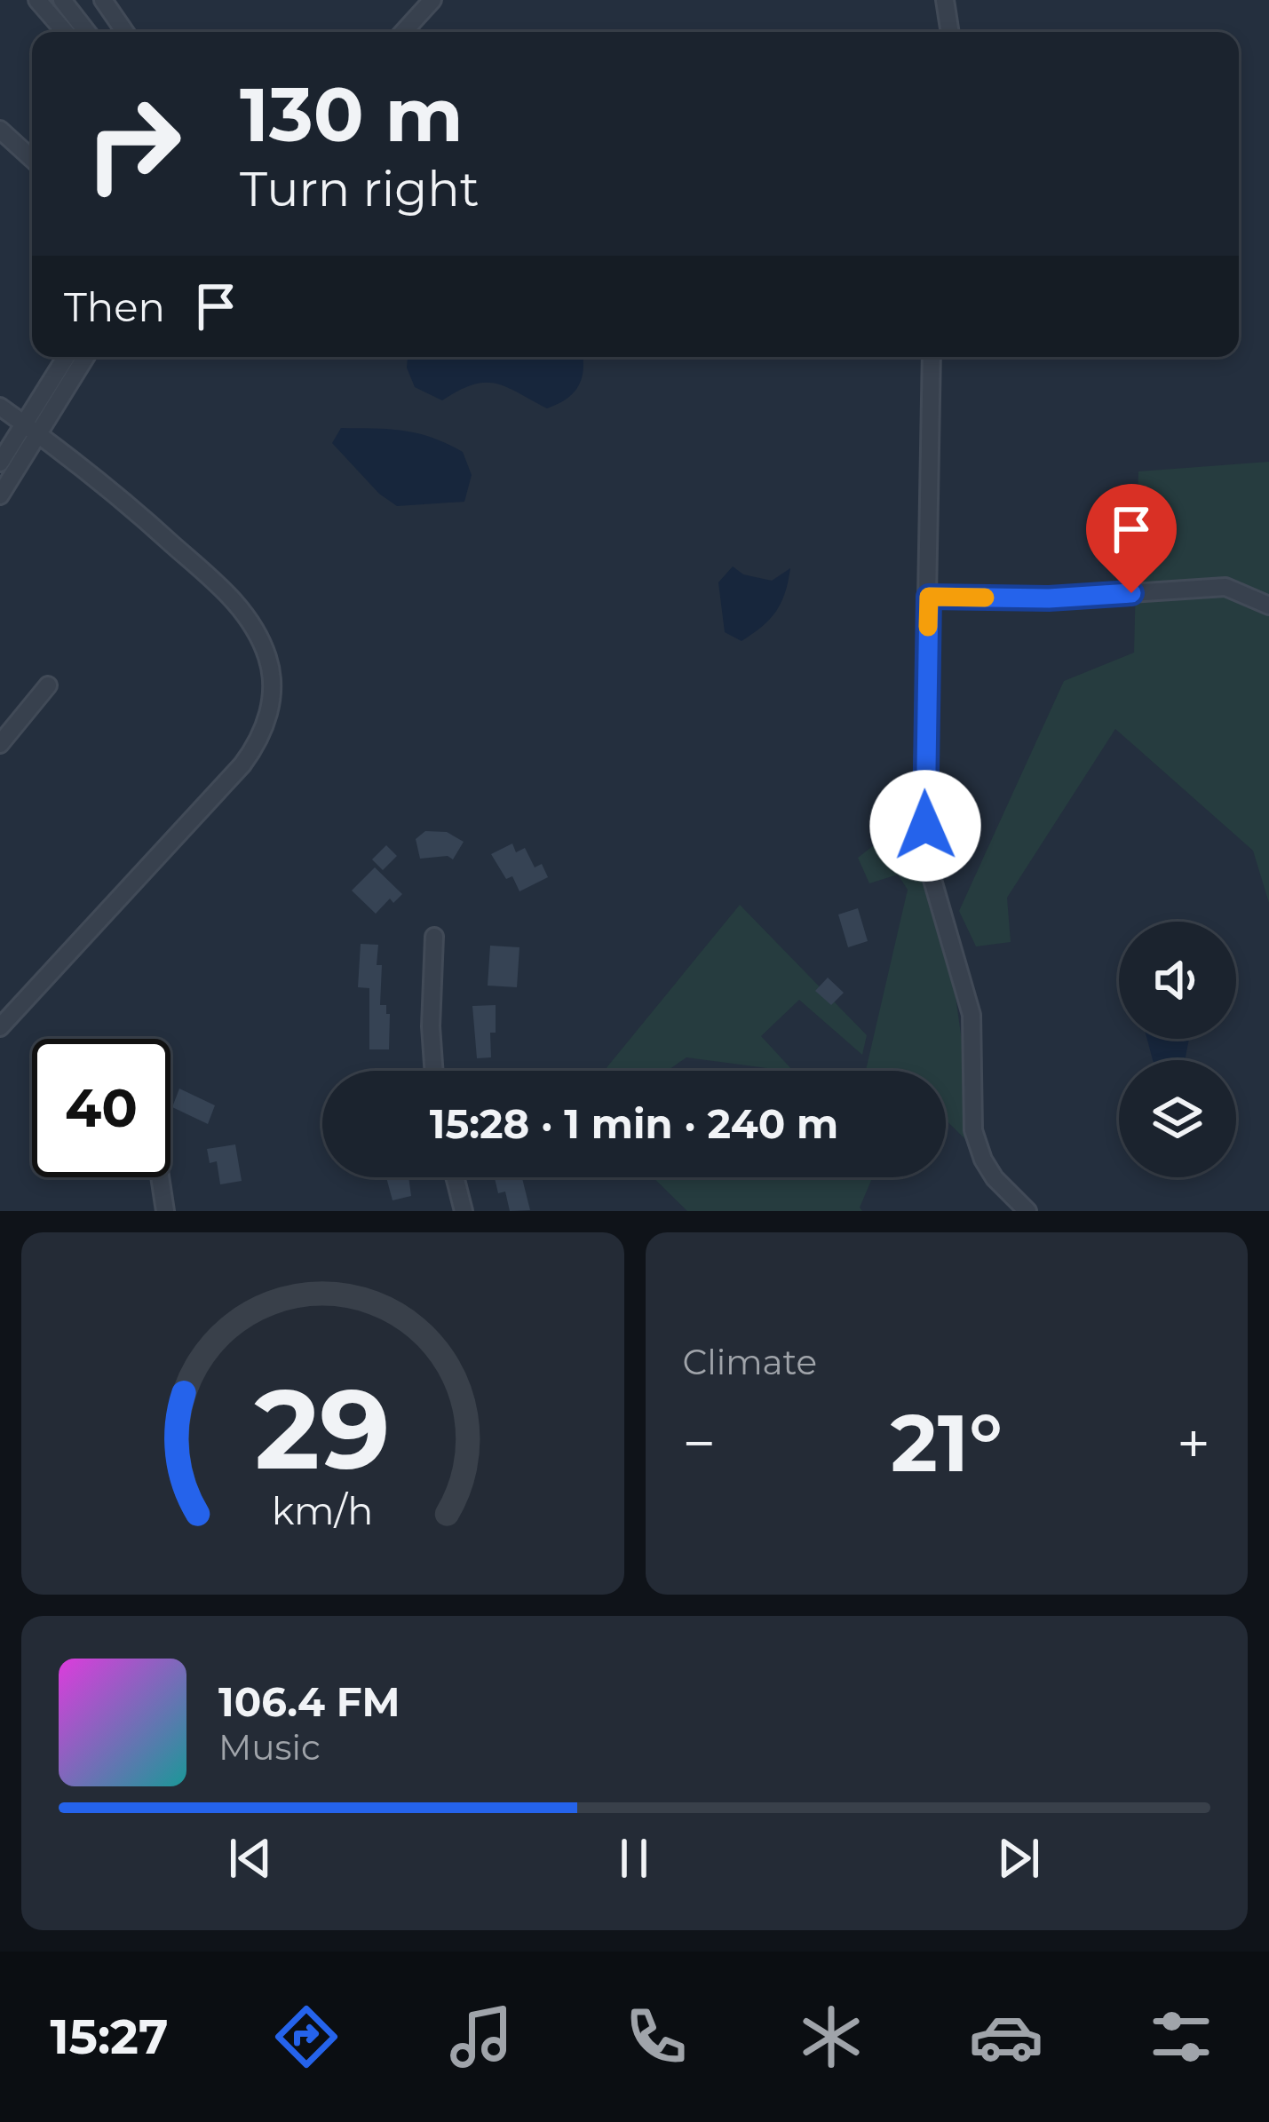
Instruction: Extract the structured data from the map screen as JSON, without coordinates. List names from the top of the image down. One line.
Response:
{"page":{"turn":["130 m","Turn right"],"then":"Then","limit":"40","trip":"15:28 · 1 min · 240 m","tile":"Climate","heat":["−","21°","+"],"song":["106.4 FM","Music"],"tabs":"15:27","gauge":["29","km/h"]}}
